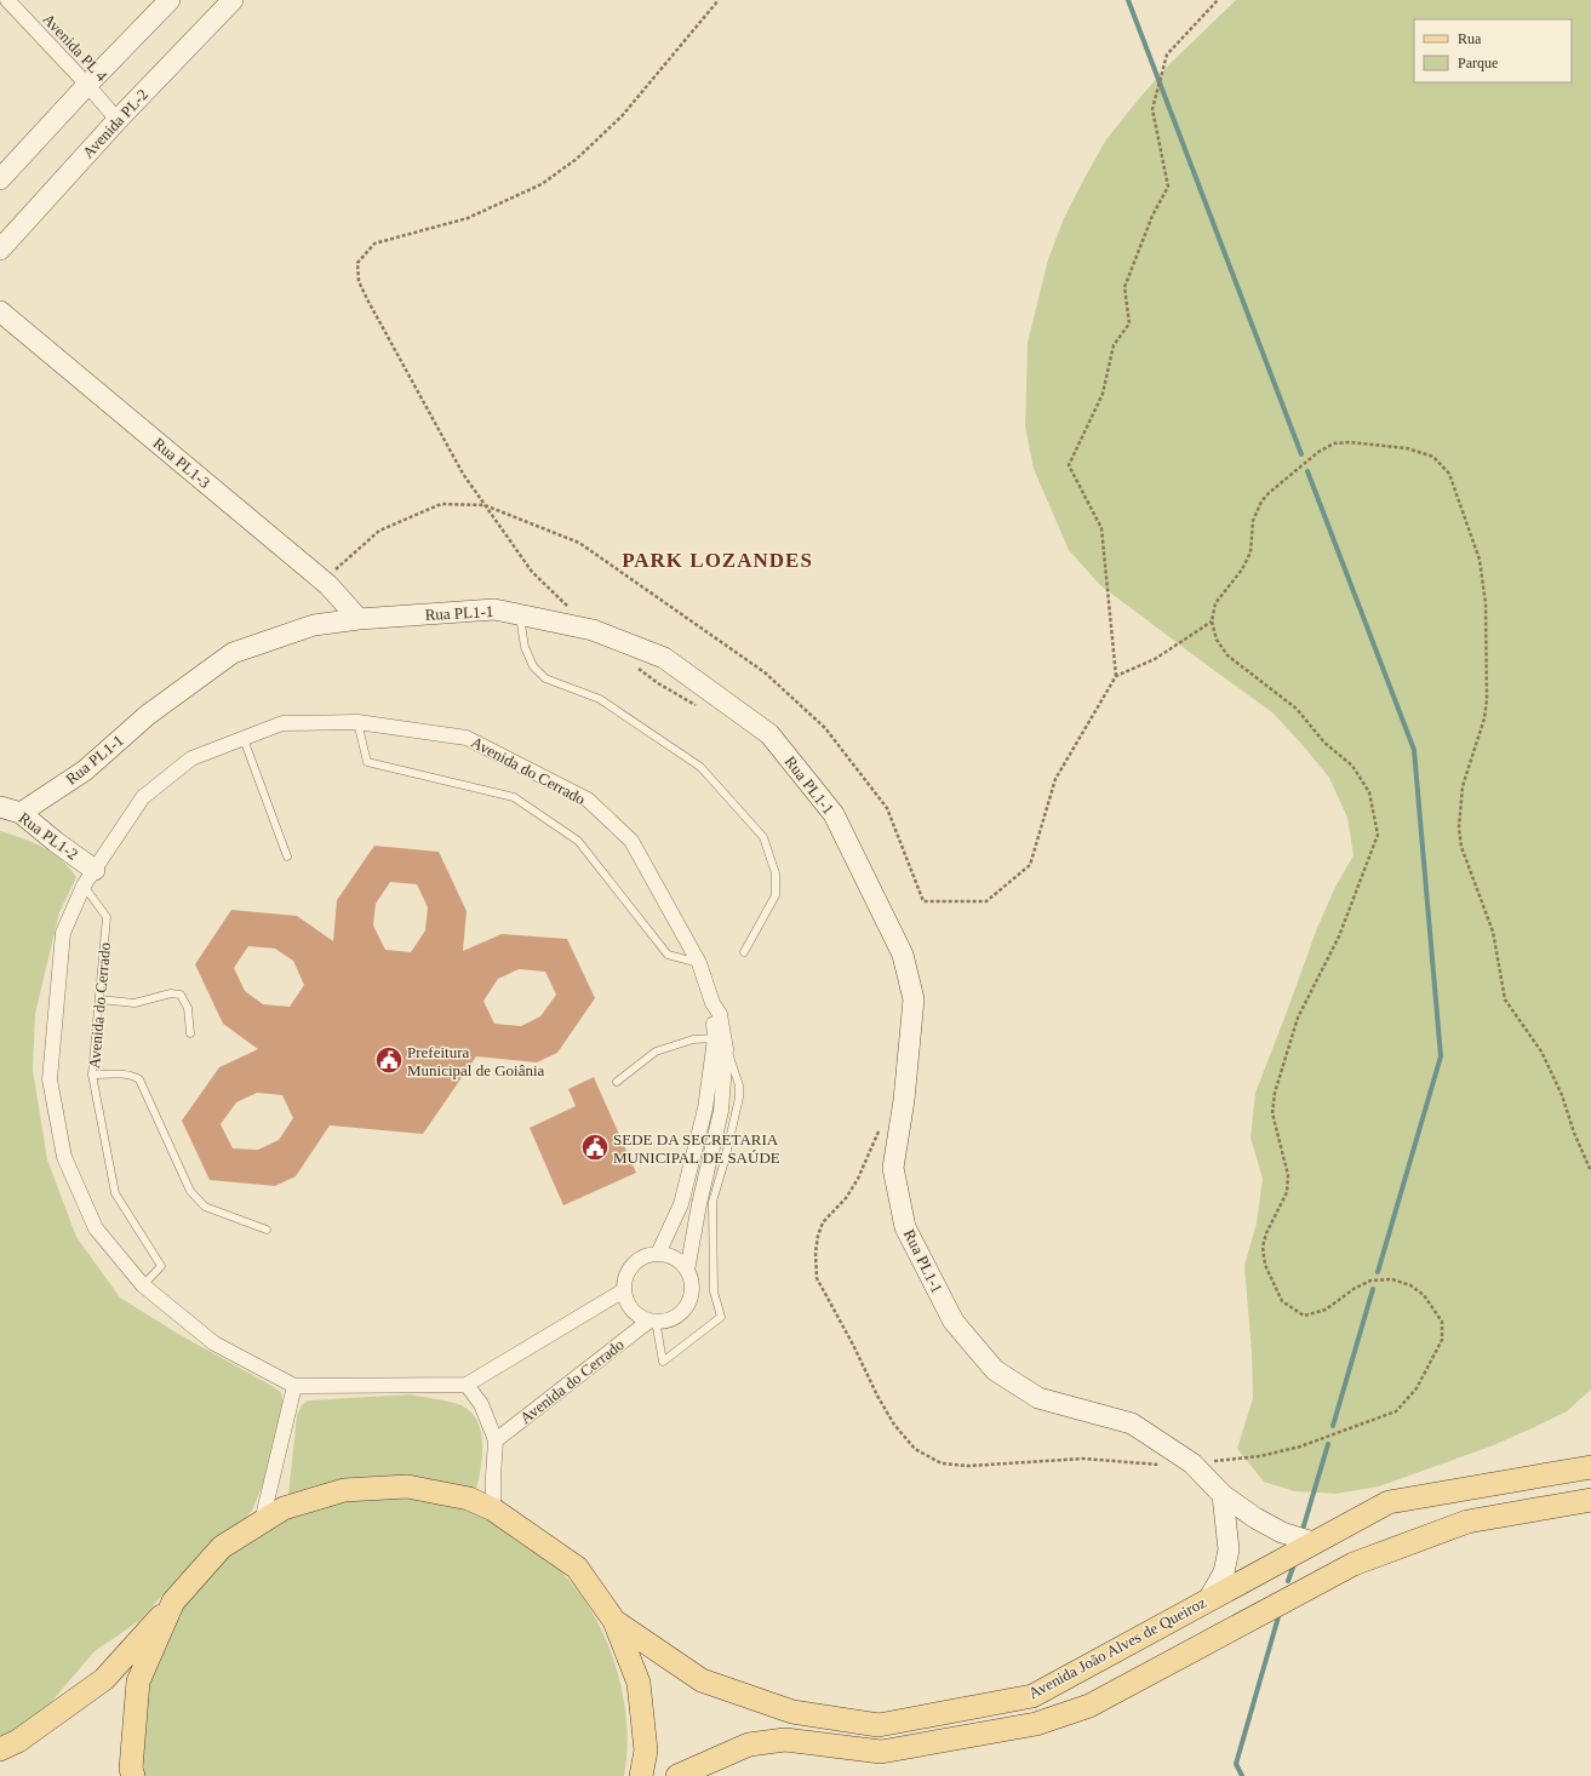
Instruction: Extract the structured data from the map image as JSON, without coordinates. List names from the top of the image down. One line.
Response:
{"streets":{"main road":["Avenida João Alves de Queiroz"],"street":["Avenida PL 4","Avenida PL-2","Rua PL1-3","Rua PL1-1","Avenida do Cerrado","Rua PL1-2"]},"crossings":[["Avenida PL 4","Avenida PL-2"],["Rua PL1-3","Rua PL1-1"],["Rua PL1-1","Rua PL1-2"],["Rua PL1-1","Avenida João Alves de Queiroz"],["Avenida do Cerrado","Rua PL1-2"]],"districts":["PARK LOZANDES"],"places":{"public building":["Prefeitura Municipal de Goiânia","SEDE DA SECRETARIA MUNICIPAL DE SAÚDE"]},"legend":["Rua","Parque"]}
